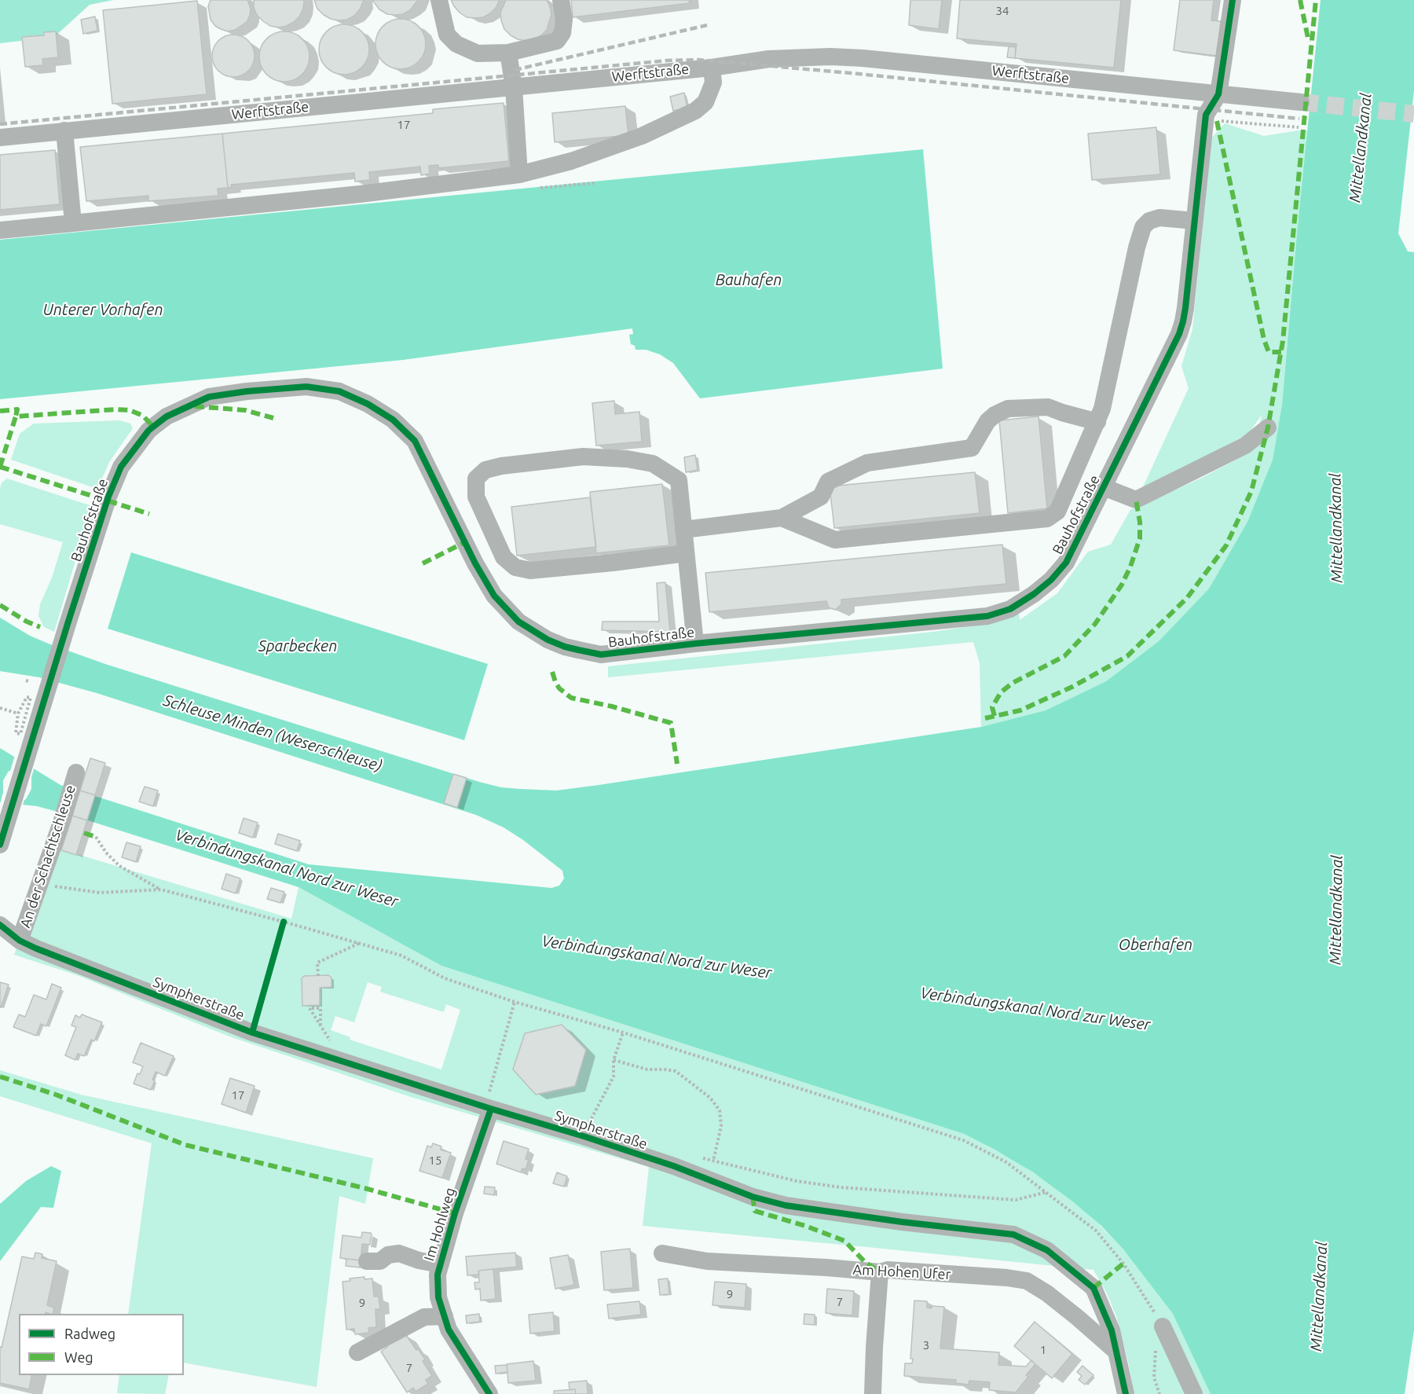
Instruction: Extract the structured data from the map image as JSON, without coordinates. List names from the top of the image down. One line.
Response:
{"streets":{"street":["Werftstraße","Bauhofstraße","An der Schachtschleuse","Sympherstraße","Im Hohlweg","Am Hohen Ufer"]},"crossings":[["Werftstraße","Bauhofstraße"],["An der Schachtschleuse","Sympherstraße"],["Sympherstraße","Im Hohlweg"],["Sympherstraße","Am Hohen Ufer"]],"water":["Mittellandkanal","Bauhafen","Unterer Vorhafen","Sparbecken","Schleuse Minden (Weserschleuse)","Verbindungskanal Nord zur Weser","Oberhafen"],"house_numbers":["34","17","17","15","9","7","9","3","1","7"],"legend":["Radweg","Weg"]}
